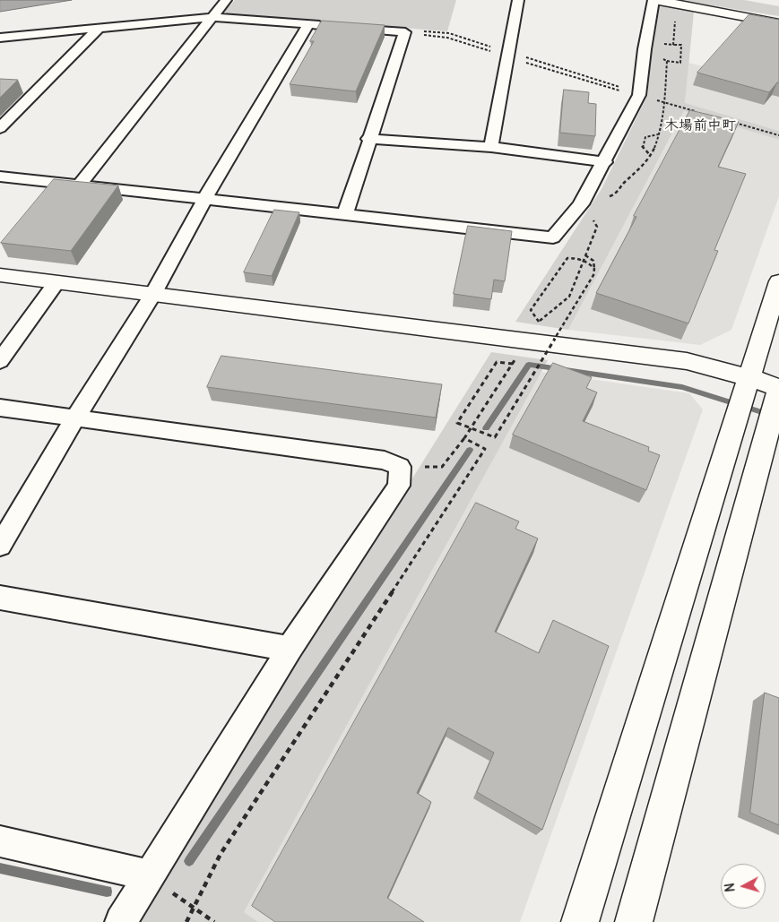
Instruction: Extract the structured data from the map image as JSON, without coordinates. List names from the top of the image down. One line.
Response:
{"districts":["木場前中町"],"north":"left"}
